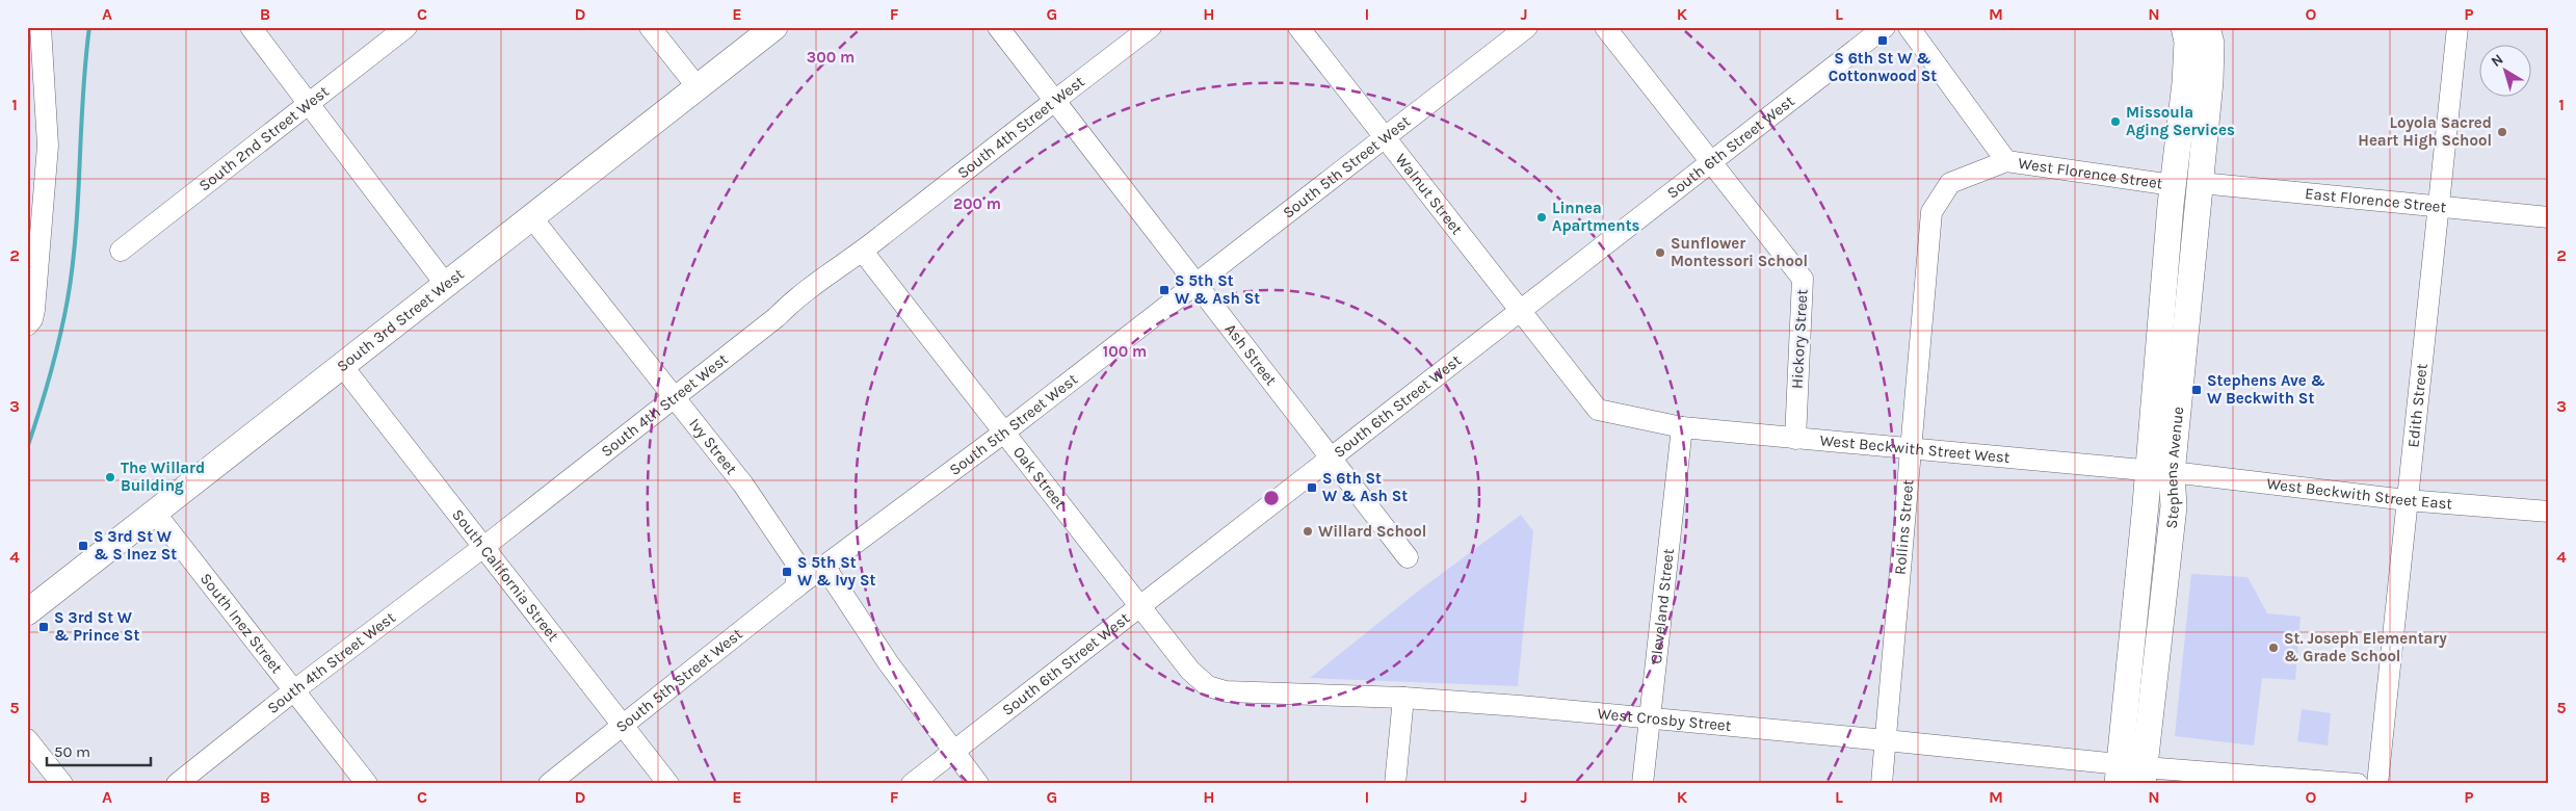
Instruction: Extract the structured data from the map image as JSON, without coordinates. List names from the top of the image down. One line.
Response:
{"streets":{"main road":["South 3rd Street West","Stephens Avenue"],"street":["South 4th Street West","South 2nd Street West","South 6th Street West","South 5th Street West","West Florence Street","Walnut Street","East Florence Street","Hickory Street","Ash Street","Edith Street","Ivy Street","West Beckwith Street West","Oak Street","West Beckwith Street East","Rollins Street","South California Street","Cleveland Street","South Inez Street","West Crosby Street"]},"crossings":[["South 4th Street West","Ash Street"],["South 4th Street West","Ivy Street"],["South 4th Street West","Oak Street"],["South 4th Street West","South California Street"],["South 4th Street West","South Inez Street"],["South 6th Street West","Walnut Street"],["South 6th Street West","Hickory Street"],["South 6th Street West","Ash Street"],["South 6th Street West","Oak Street"],["South 5th Street West","Walnut Street"],["South 5th Street West","Ash Street"],["South 5th Street West","Ivy Street"],["South 5th Street West","Oak Street"],["South 5th Street West","South California Street"],["West Florence Street","Stephens Avenue"],["West Florence Street","Rollins Street"],["Walnut Street","West Beckwith Street West"],["Walnut Street","Cleveland Street"],["East Florence Street","Edith Street"],["East Florence Street","Stephens Avenue"],["South 3rd Street West","Ivy Street"],["South 3rd Street West","South California Street"],["South 3rd Street West","South Inez Street"],["Hickory Street","West Beckwith Street West"],["Edith Street","West Beckwith Street East"],["West Beckwith Street West","Stephens Avenue"],["West Beckwith Street West","West Beckwith Street East"],["West Beckwith Street West","Rollins Street"],["West Beckwith Street West","Cleveland Street"],["Stephens Avenue","West Beckwith Street East"],["Stephens Avenue","West Crosby Street"],["Oak Street","West Crosby Street"],["Rollins Street","West Crosby Street"],["Cleveland Street","West Crosby Street"]],"places":{"transit":["S 6th St W & Cottonwood St","S 5th St W & Ash St","Stephens Ave & W Beckwith St","S 6th St W & Ash St","S 3rd St W & S Inez St","S 5th St W & Ivy St","S 3rd St W & Prince St"],"other":["Missoula Aging Services","Loyola Sacred Heart High School","Linnea Apartments","Sunflower Montessori School","The Willard Building","Willard School","St. Joseph Elementary & Grade School"]},"scale_bar":"50 m","north":"top left","grid":{"columns":["A","B","C","D","E","F","G","H","I","J","K","L","M","N","O","P"],"rows":["1","2","3","4","5"]},"rings":["300 m","200 m","100 m"]}
